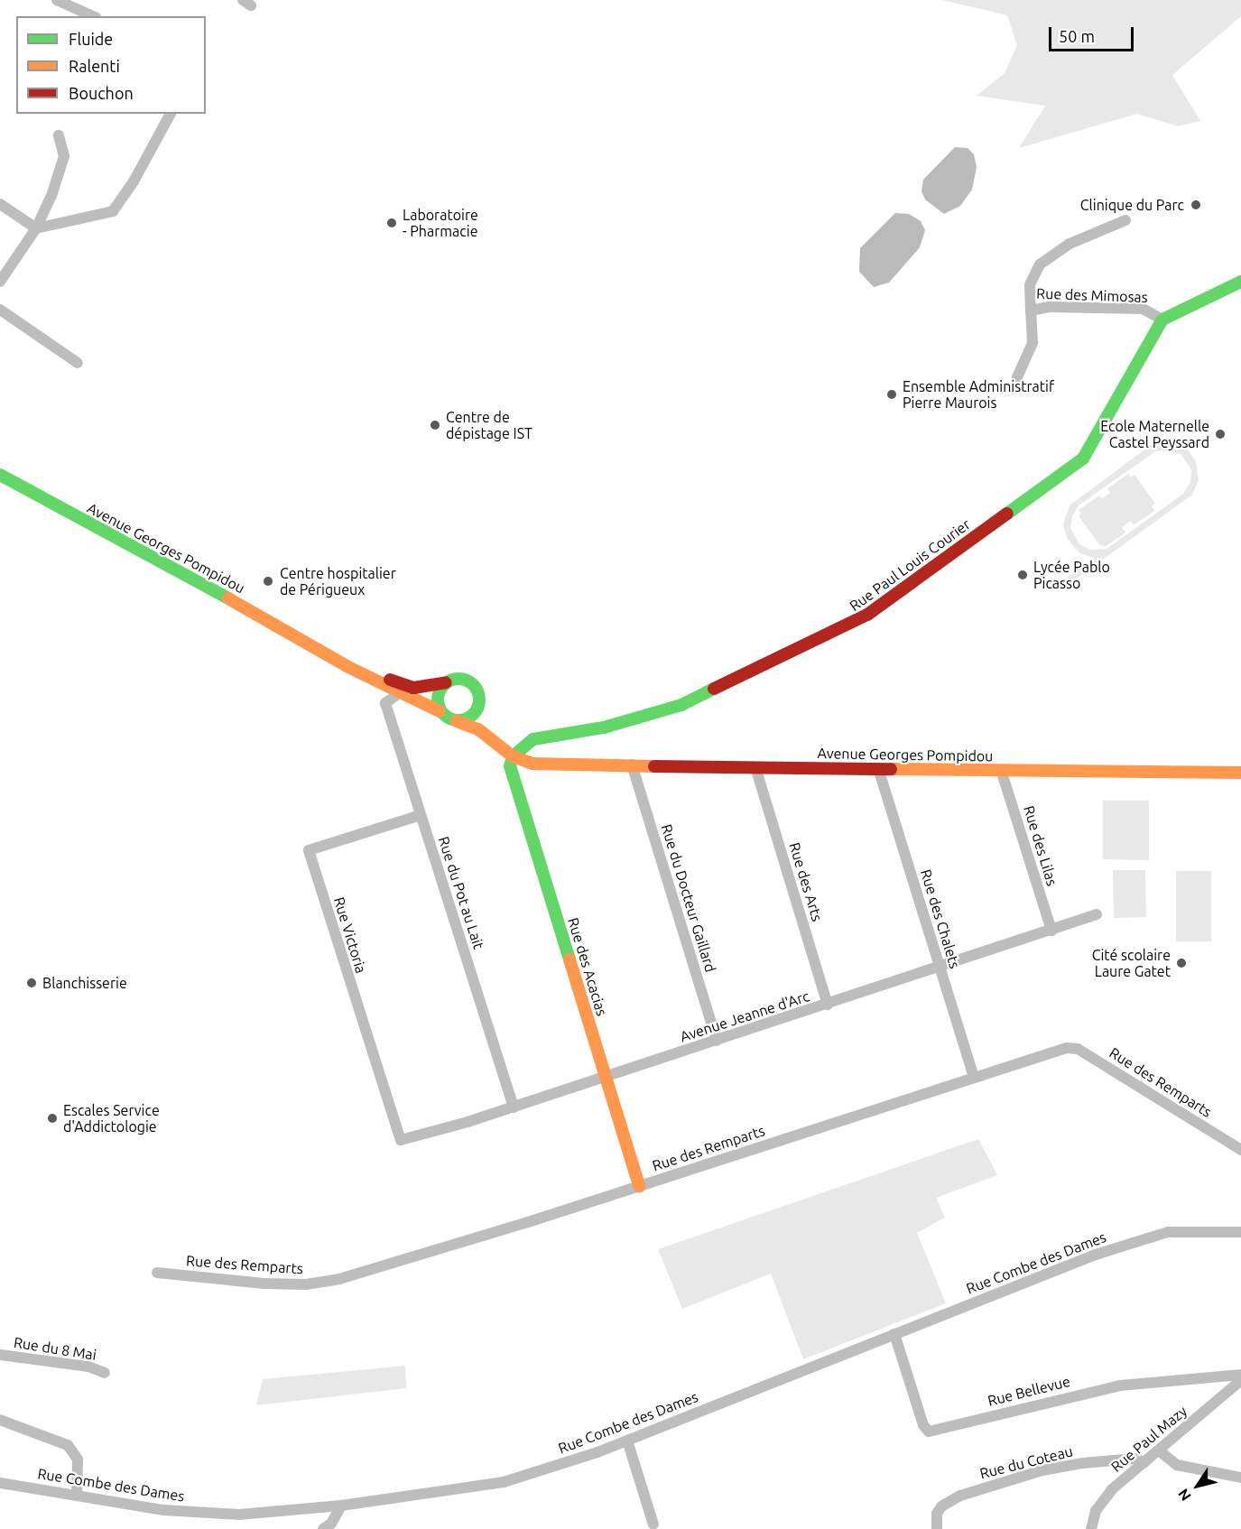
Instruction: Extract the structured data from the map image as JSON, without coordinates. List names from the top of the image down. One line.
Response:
{"streets":{"main road":["Avenue Georges Pompidou","Rue Paul Louis Courier","Rue des Acacias"],"street":["Rue des Mimosas","Rue des Lilas","Rue des Arts","Rue du Pot au Lait","Rue du Docteur Gaillard","Rue des Chalets","Rue Victoria","Avenue Jeanne d'Arc","Rue des Remparts","Rue Combe des Dames","Rue du 8 Mai","Rue Bellevue","Rue Paul Mazy","Rue du Coteau"]},"crossings":[["Rue des Mimosas","Rue Paul Louis Courier"],["Avenue Georges Pompidou","Rue Paul Louis Courier"],["Avenue Georges Pompidou","Rue des Lilas"],["Avenue Georges Pompidou","Rue des Arts"],["Avenue Georges Pompidou","Rue du Pot au Lait"],["Avenue Georges Pompidou","Rue du Docteur Gaillard"],["Avenue Georges Pompidou","Rue des Chalets"],["Avenue Georges Pompidou","Rue des Acacias"],["Rue Paul Louis Courier","Rue des Acacias"],["Rue des Lilas","Avenue Jeanne d'Arc"],["Rue des Arts","Avenue Jeanne d'Arc"],["Rue du Pot au Lait","Rue Victoria"],["Rue du Pot au Lait","Avenue Jeanne d'Arc"],["Rue du Docteur Gaillard","Avenue Jeanne d'Arc"],["Rue des Chalets","Avenue Jeanne d'Arc"],["Rue des Chalets","Rue des Remparts"],["Rue Victoria","Avenue Jeanne d'Arc"],["Rue des Acacias","Avenue Jeanne d'Arc"],["Rue des Acacias","Rue des Remparts"],["Rue Combe des Dames","Rue Bellevue"],["Rue Paul Mazy","Rue du Coteau"]],"places":["Clinique du Parc","Laboratoire - Pharmacie","Ensemble Administratif Pierre Maurois","Centre de dépistage IST","Ecole Maternelle Castel Peyssard","Lycée Pablo Picasso","Centre hospitalier de Périgueux","Cité scolaire Laure Gatet","Blanchisserie","Escales Service d'Addictologie"],"legend":["Fluide","Ralenti","Bouchon"],"scale_bar":"50 m","north":"bottom left"}
